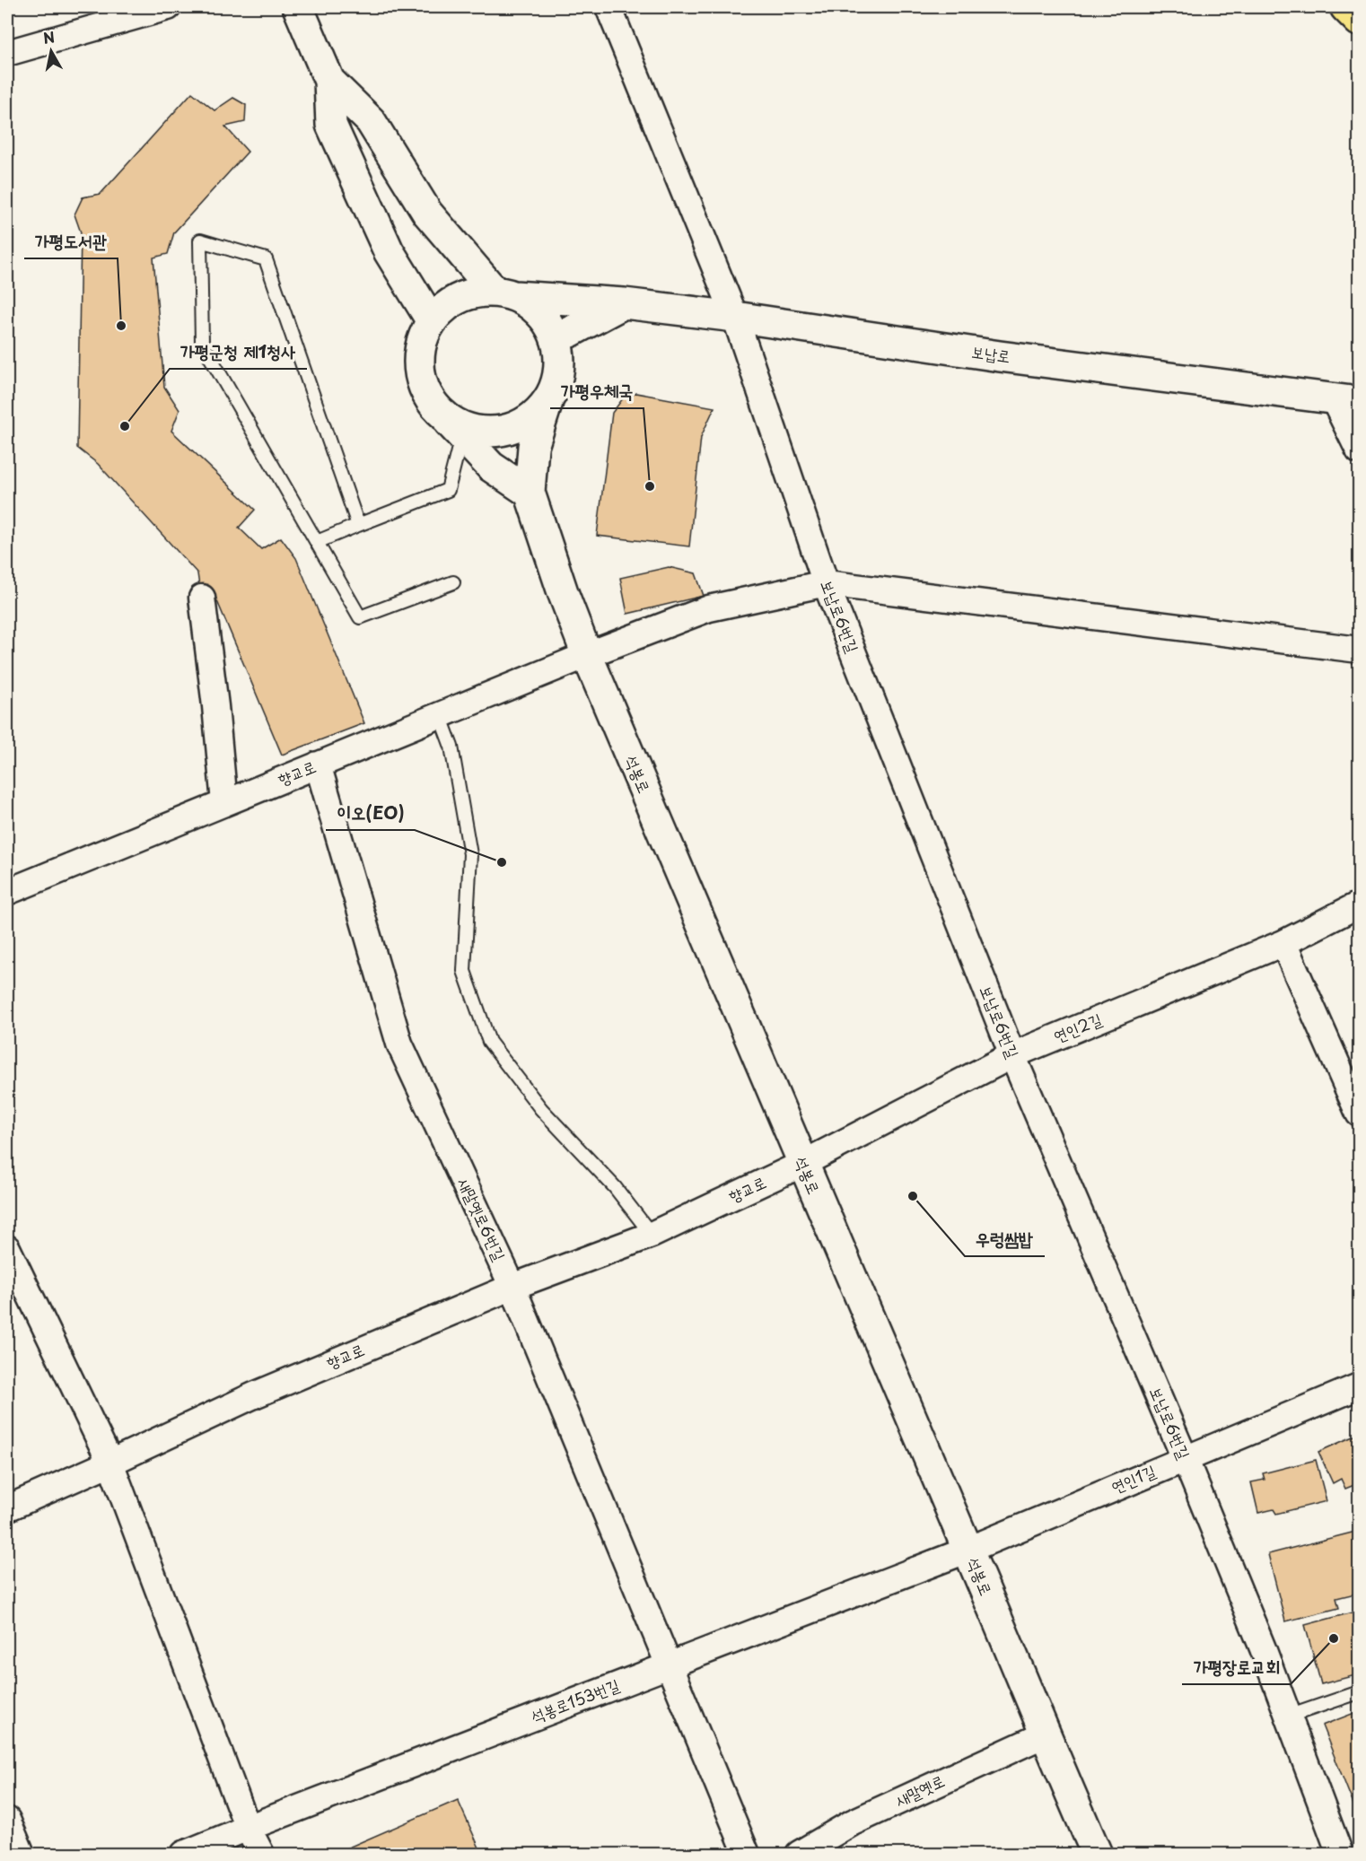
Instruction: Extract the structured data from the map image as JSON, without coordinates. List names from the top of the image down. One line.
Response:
{"streets":{"main road":["보납로","석봉로"],"street":["보납로6번길","향교로","연인2길","새말옛로6번길","연인1길","석봉로153번길","새말옛로"]},"crossings":[["보납로","보납로6번길"],["보납로6번길","향교로"],["보납로6번길","연인2길"],["보납로6번길","연인1길"],["향교로","석봉로"],["향교로","연인2길"],["향교로","새말옛로6번길"],["석봉로","연인2길"],["석봉로","연인1길"],["석봉로","석봉로153번길"],["석봉로","새말옛로"],["새말옛로6번길","석봉로153번길"],["연인1길","석봉로153번길"]],"places":["가평도서관","가평군청 제1청사","가평우체국","이오(EO)","우렁쌈밥","가평장로교회"],"north":"top"}
